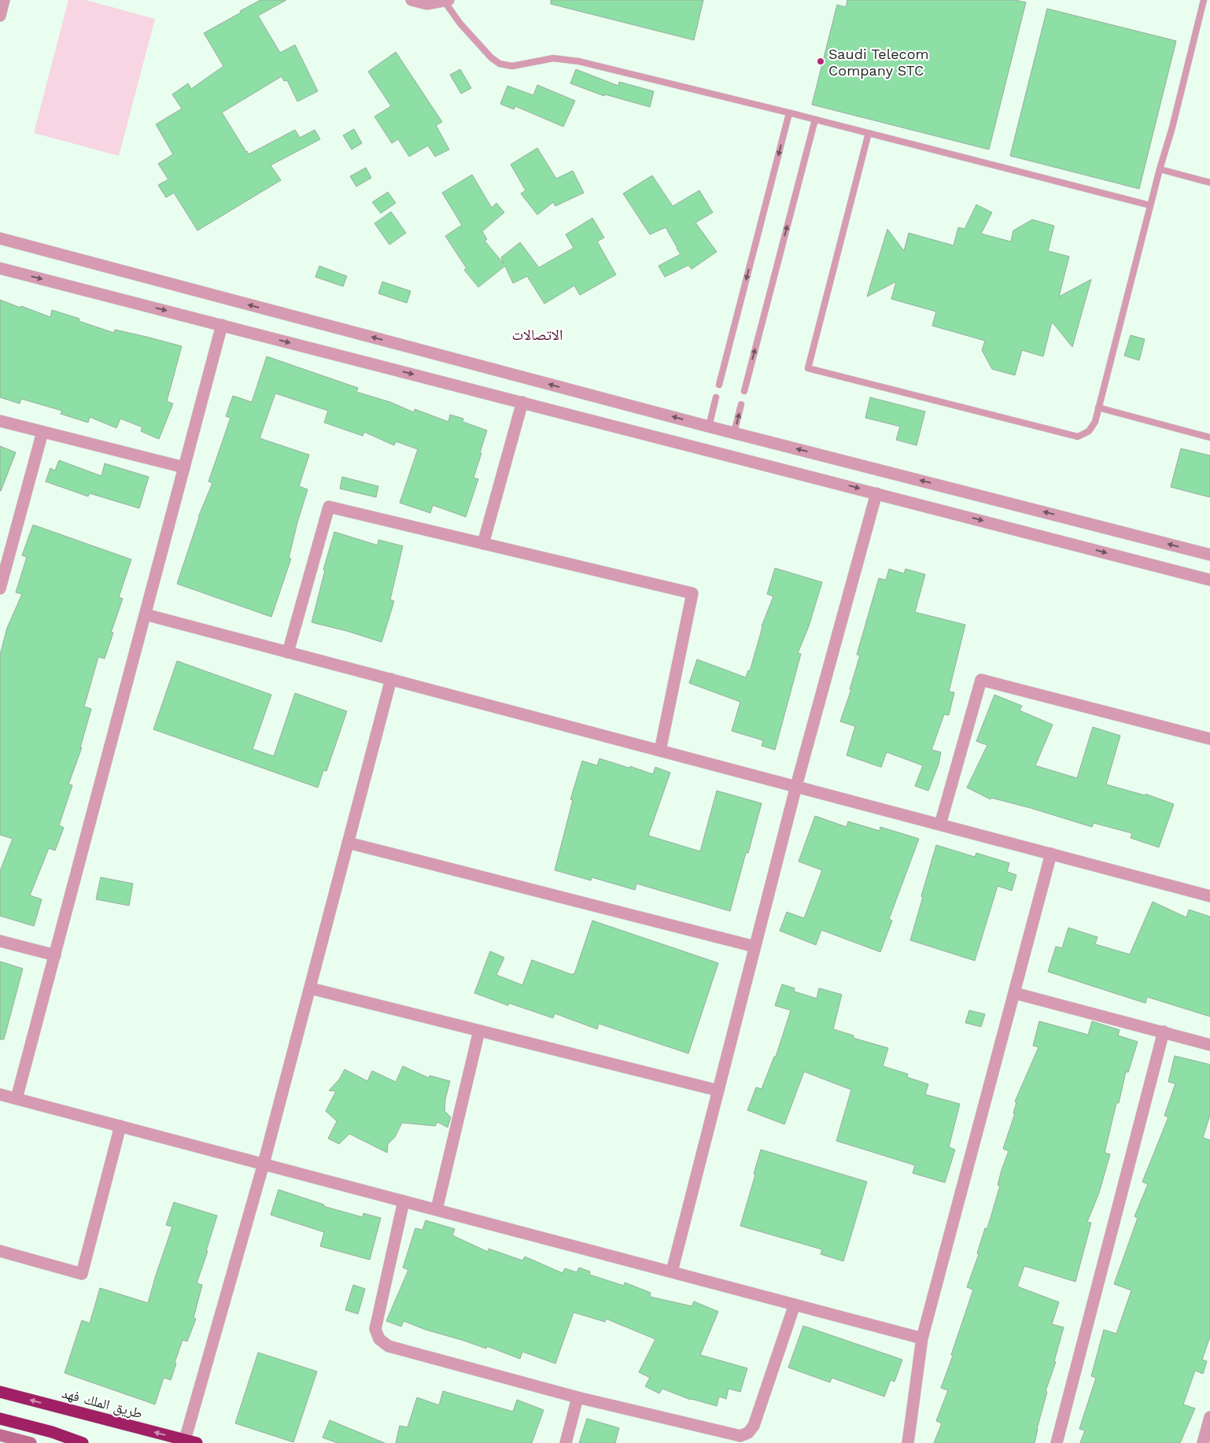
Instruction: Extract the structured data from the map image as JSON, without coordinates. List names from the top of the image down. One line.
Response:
{"streets":{"highway":["طريق الملك فهد"]},"districts":["الاتصالات"],"places":["Saudi Telecom Company STC"]}
